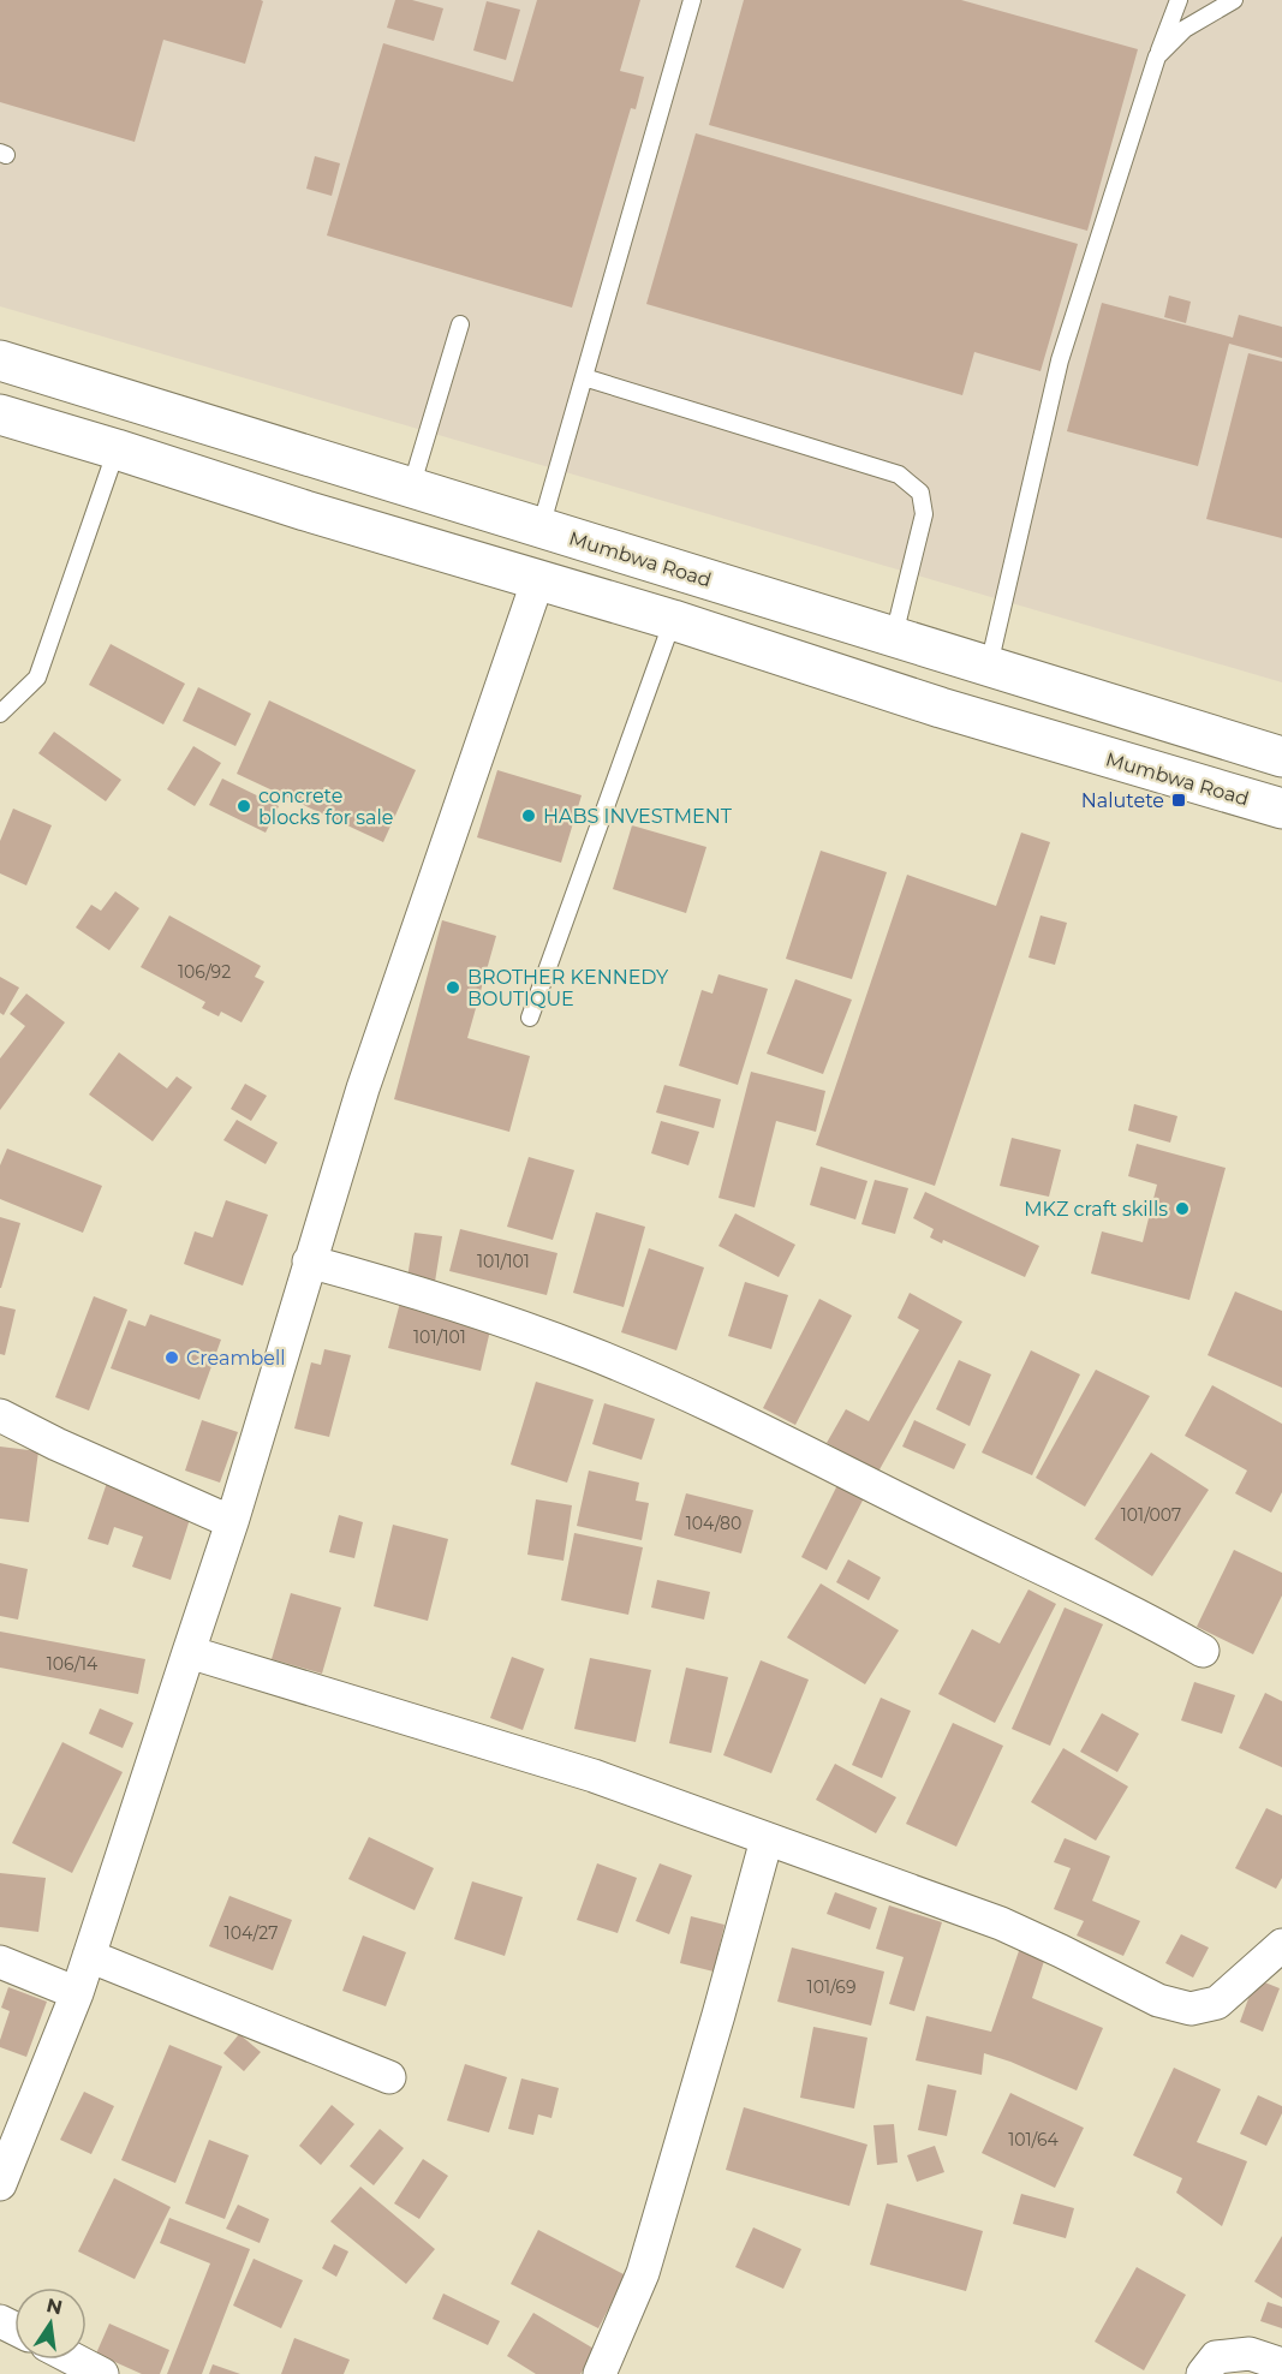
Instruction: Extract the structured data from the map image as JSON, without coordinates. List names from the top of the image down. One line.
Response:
{"streets":{"main road":["Mumbwa Road"]},"places":{"transit":["Nalutete"],"other":["concrete blocks for sale","HABS INVESTMENT","BROTHER KENNEDY BOUTIQUE","MKZ craft skills","Creambell"]},"house_numbers":["106/92","101/101","101/101","101/007","104/80","106/14","104/27","101/69","101/64"],"north":"top"}
